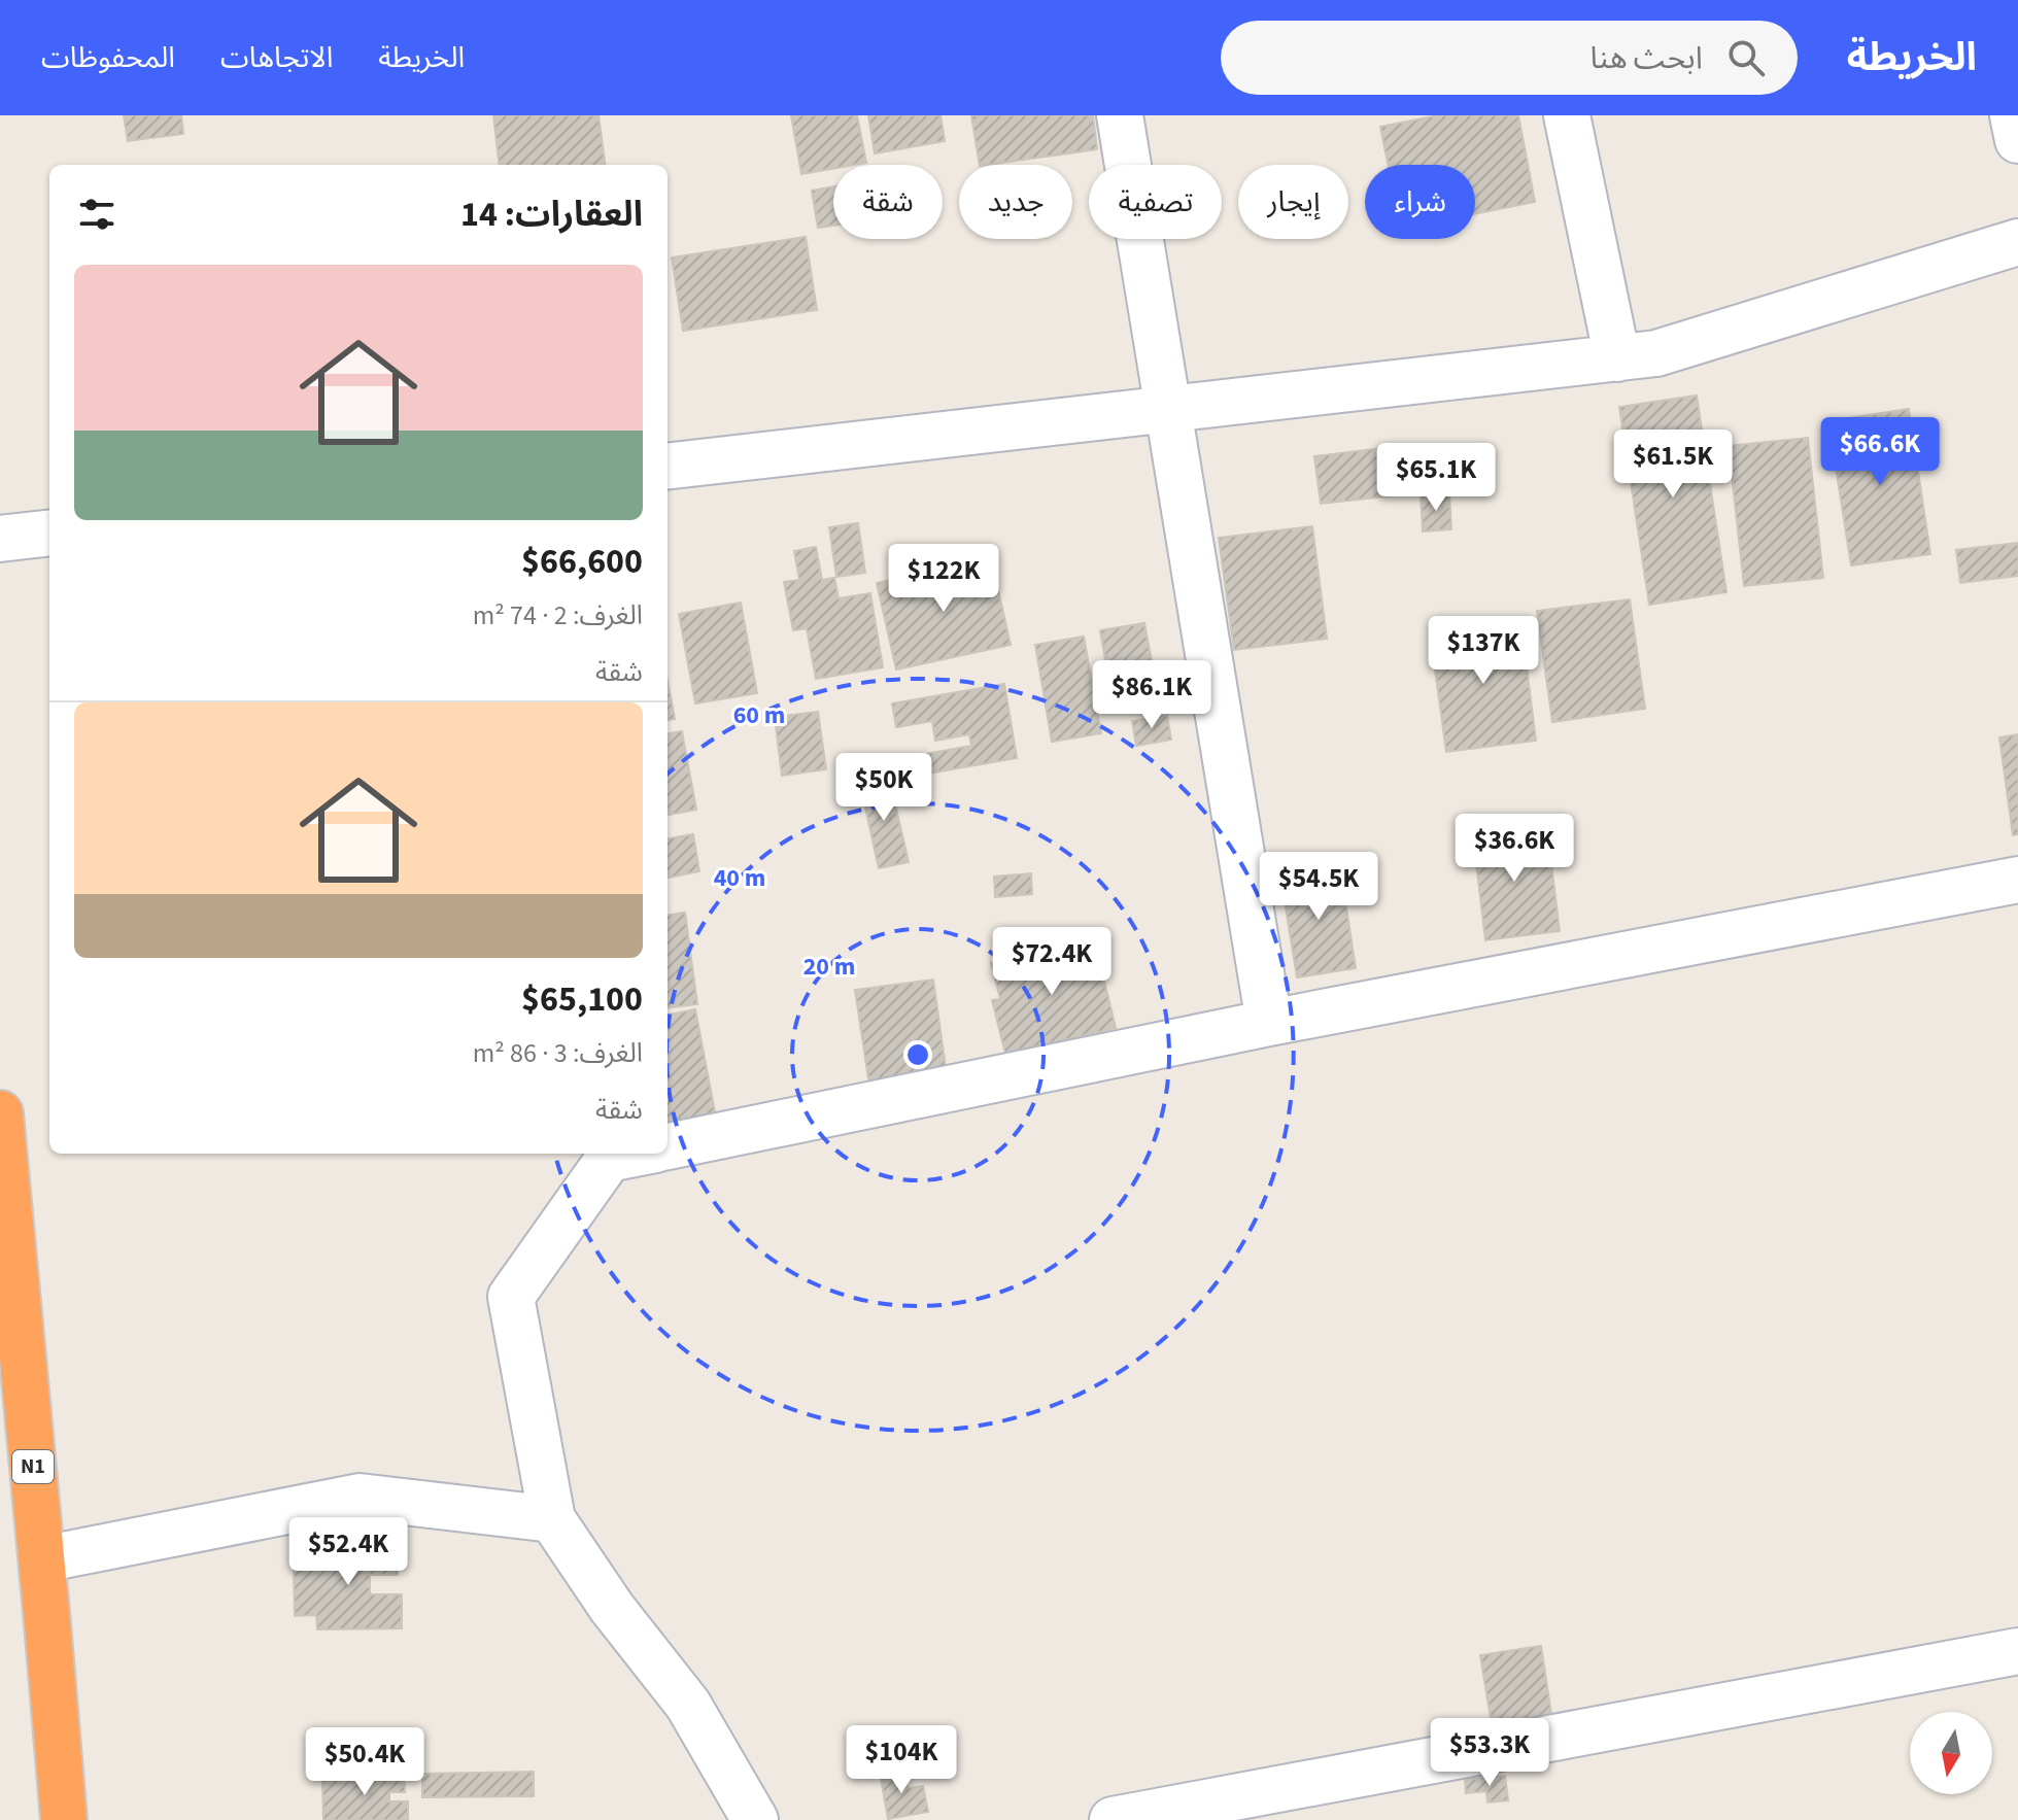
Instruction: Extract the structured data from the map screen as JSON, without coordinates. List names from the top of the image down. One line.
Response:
{"streets":{"highway":["N1"]},"north":"bottom","page":{"header":"الخريطة","search":"ابحث هنا","nav":["الخريطة","الاتجاهات","المحفوظات"],"chip":["شراء","إيجار","تصفية","جديد","شقة"],"heading":"العقارات: 14","list":[{"name":"$66,600","note":"الغرف: 2 · 74 m² · شقة"},{"name":"$65,100","note":"الغرف: 3 · 86 m² · شقة"}],"price":["$66.6K","$61.5K","$65.1K","$122K","$137K","$86.1K","$50K","$36.6K","$54.5K","$72.4K","$52.4K","$53.3K","$104K","$50.4K"]},"rings":["60 m","40 m","20 m"]}
